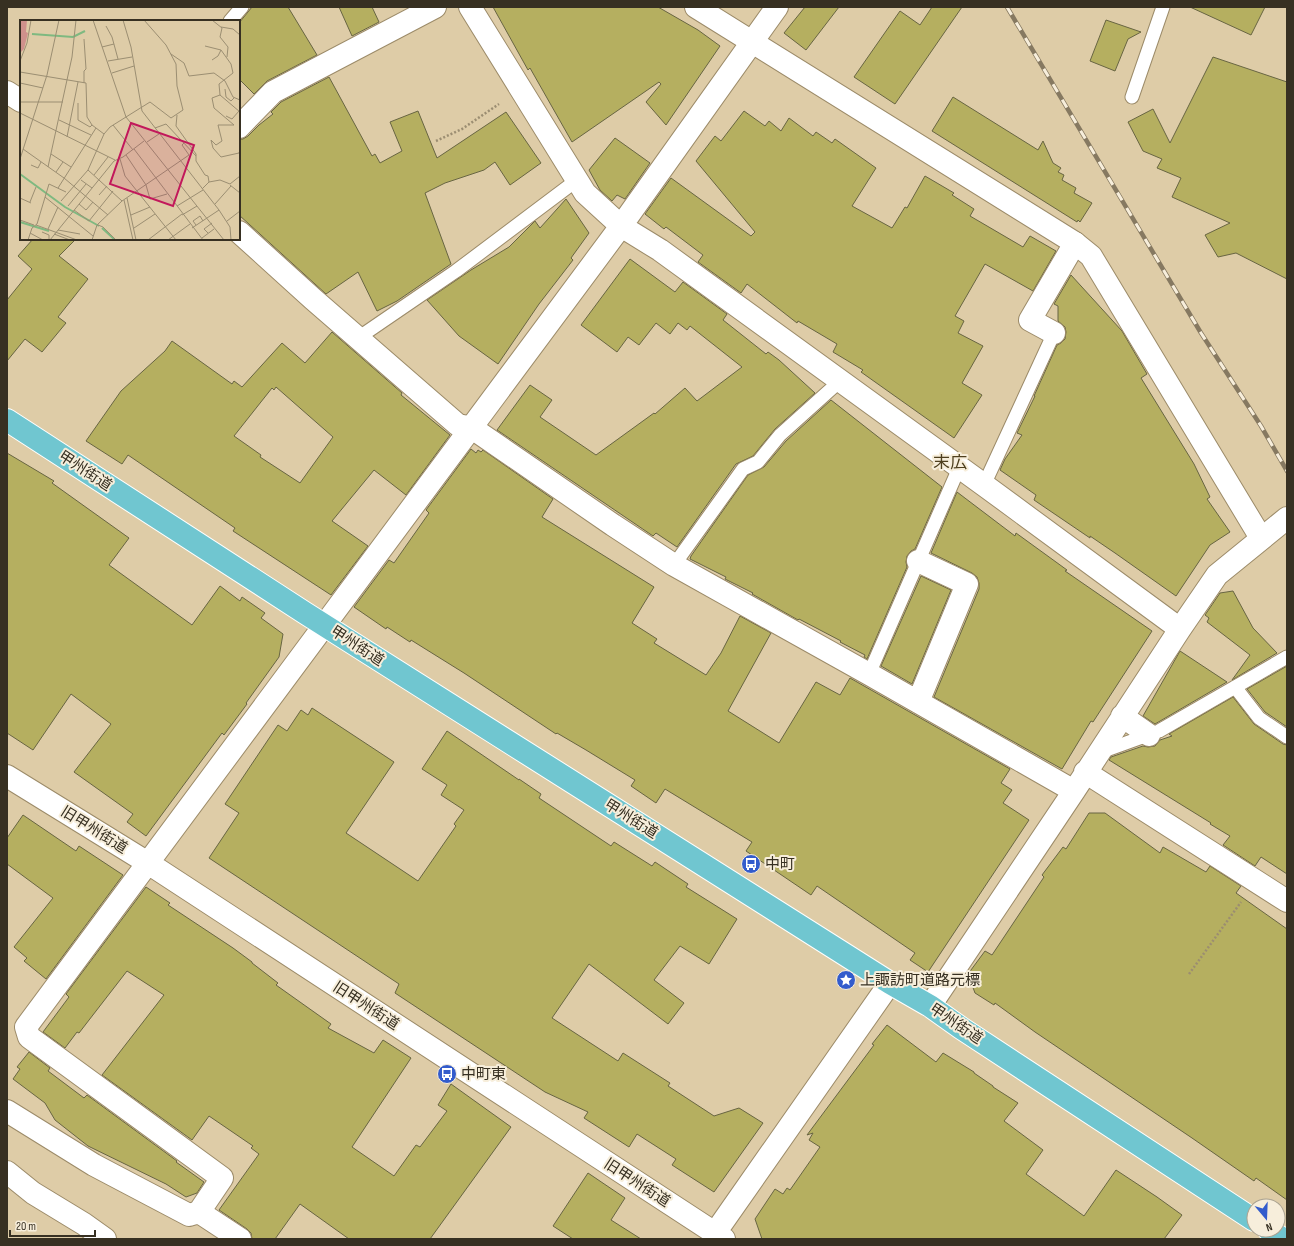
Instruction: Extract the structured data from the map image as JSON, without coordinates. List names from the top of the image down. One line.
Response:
{"streets":{"highway":["甲州街道"],"street":["旧甲州街道"]},"districts":["末広"],"places":{"bus stop":["中町","中町東"],"place":["上諏訪町道路元標"]},"scale_bar":"20 m","north":"bottom"}
